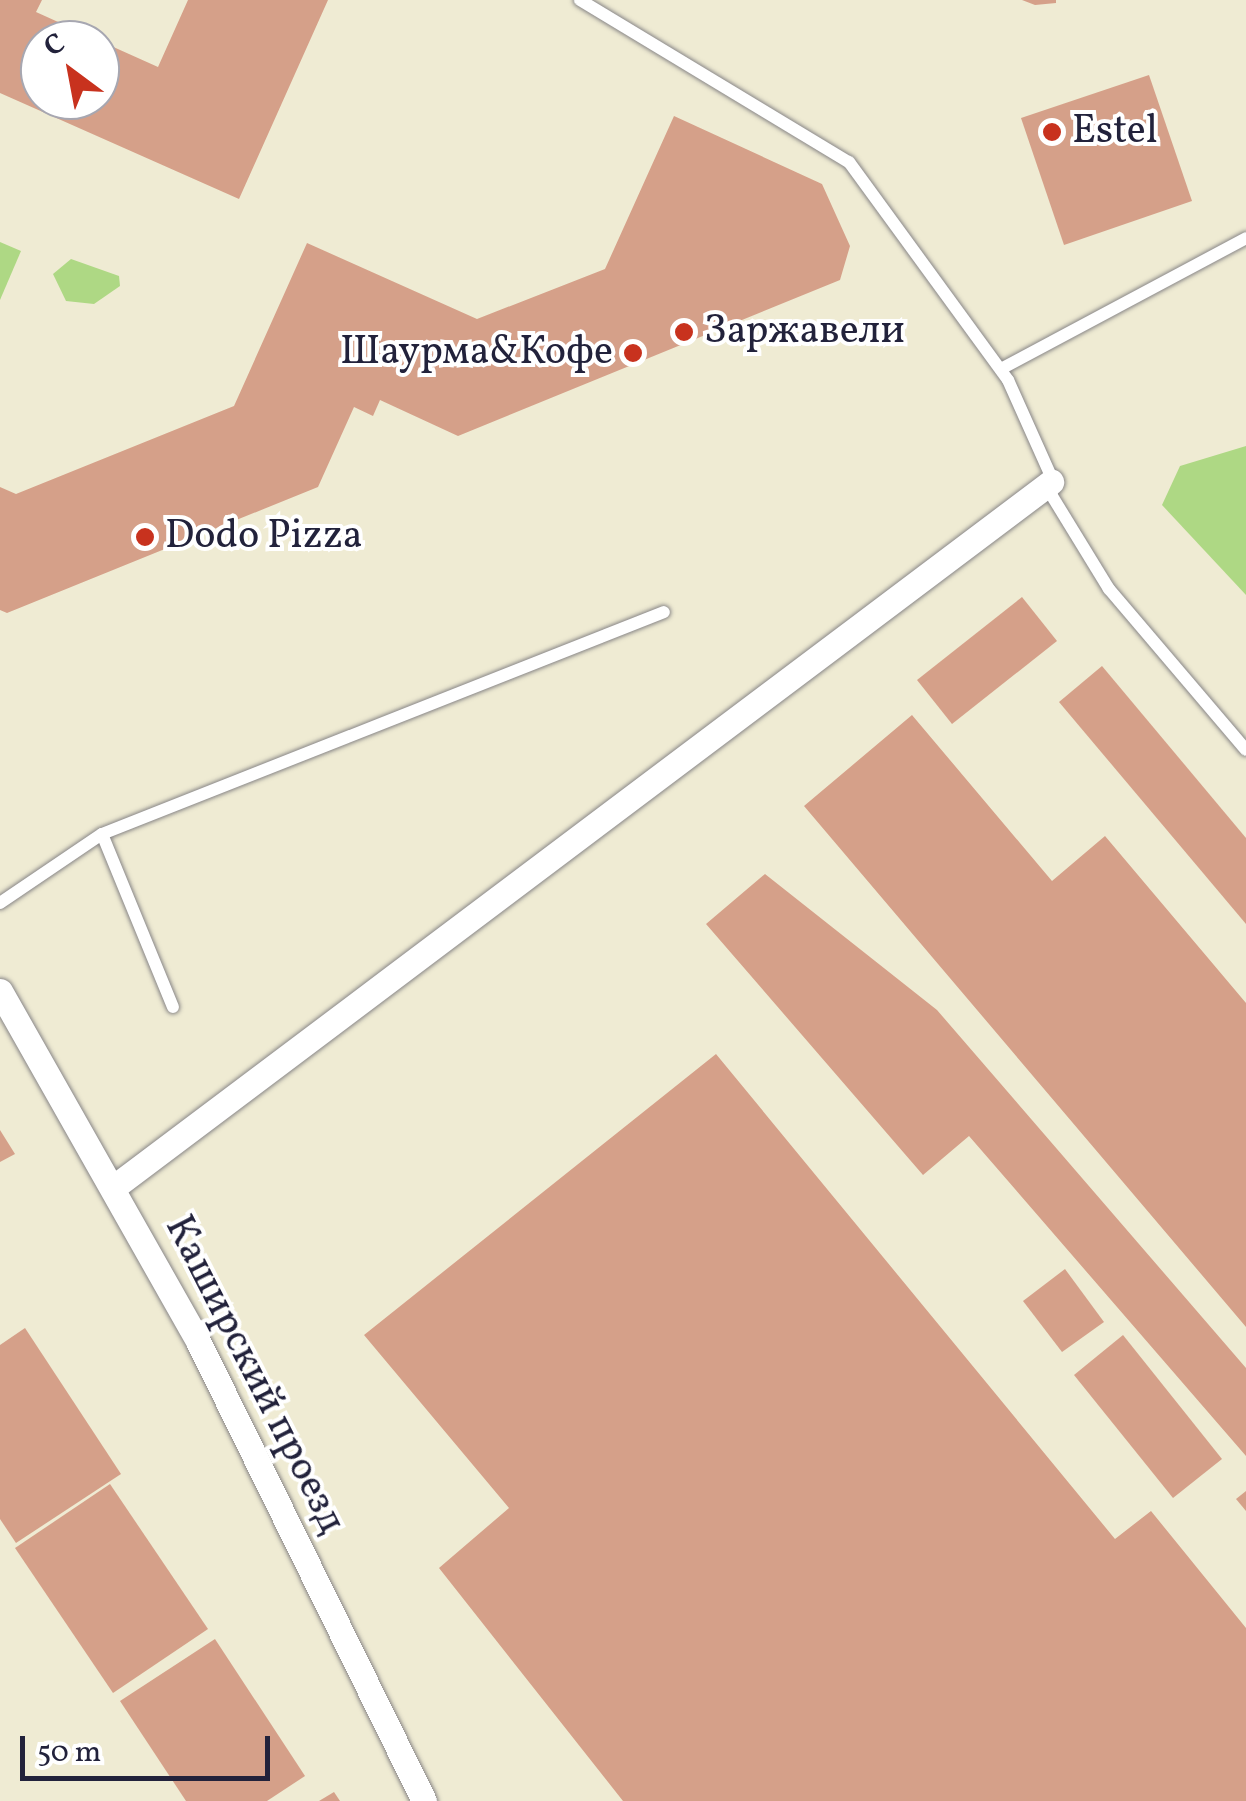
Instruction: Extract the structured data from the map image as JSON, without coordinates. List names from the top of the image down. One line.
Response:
{"streets":{"street":["Каширский проезд"]},"places":["Estel","Заржавели","Шаурма&Кофе","Dodo Pizza"],"scale_bar":"50 m","north":"top left"}
